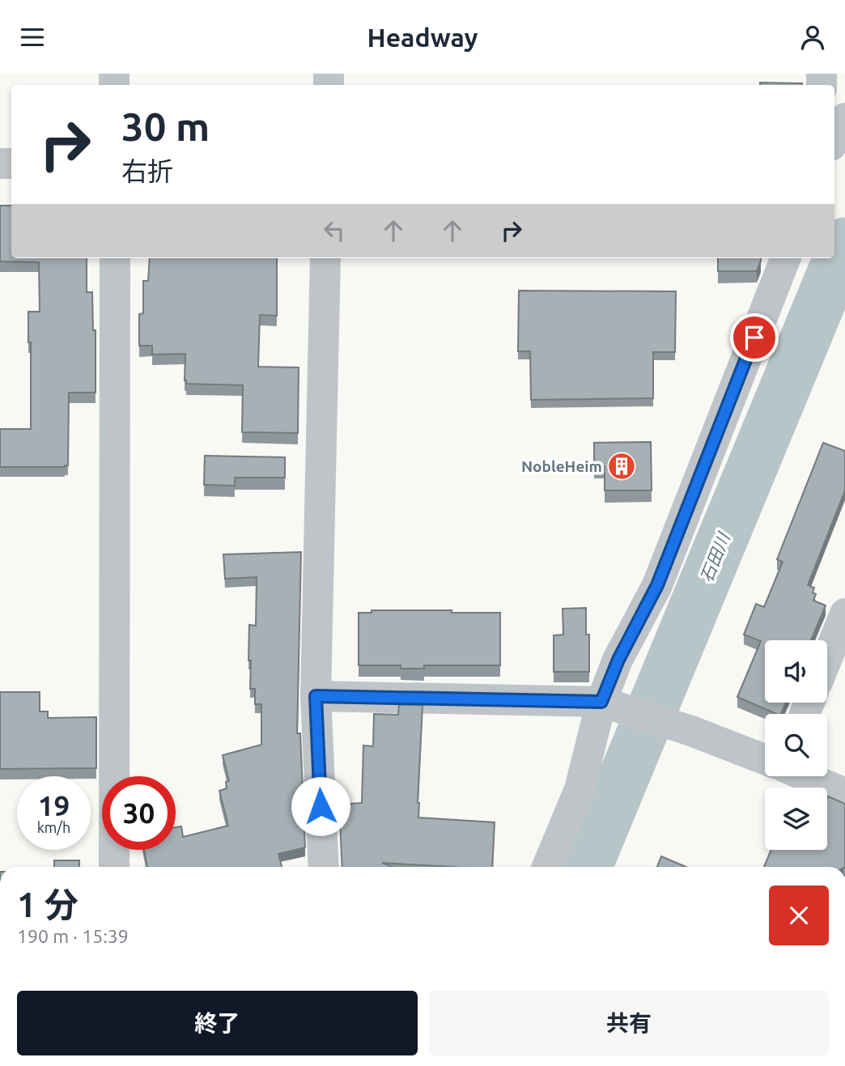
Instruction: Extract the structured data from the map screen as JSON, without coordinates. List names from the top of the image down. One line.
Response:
{"water":["石田川"],"places":{"building":["NobleHeim"]},"page":{"header":"Headway","turn":["30 m","右折"],"speed":"19 km/h","limit":"30","heading":["1 分","190 m · 15:39"],"buttons":["終了","共有"]}}
